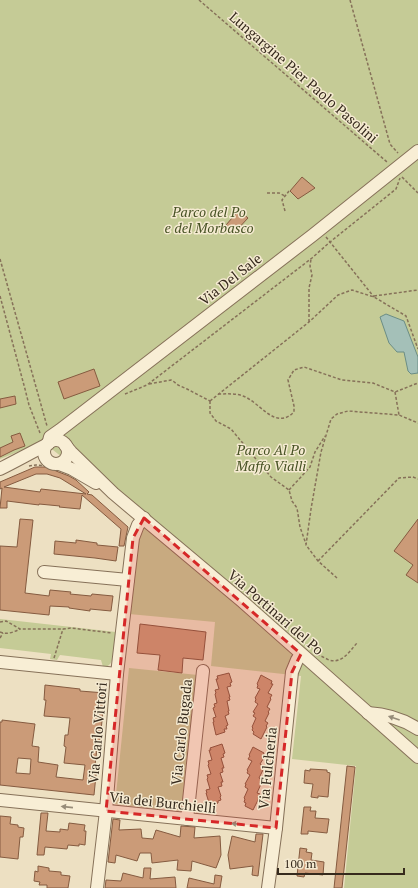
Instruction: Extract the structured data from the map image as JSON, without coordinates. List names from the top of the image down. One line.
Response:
{"streets":{"street":["Via Del Sale","Via Portinari del Po","Via Carlo Bugada","Via Carlo Vittori","Via Fulcheria","Via dei Burchielli"],"path":["Lungargine Pier Paolo Pasolini"]},"crossings":[["Lungargine Pier Paolo Pasolini","Via Del Sale"],["Via Del Sale","Via Portinari del Po"],["Via Portinari del Po","Via Carlo Vittori"],["Via Portinari del Po","Via Fulcheria"],["Via Carlo Bugada","Via dei Burchielli"],["Via Carlo Vittori","Via dei Burchielli"],["Via Fulcheria","Via dei Burchielli"]],"one_way":["Via dei Burchielli"],"parks":["Parco del Po e del Morbasco","Parco Al Po Maffo Vialli"],"scale_bar":"100 m"}
